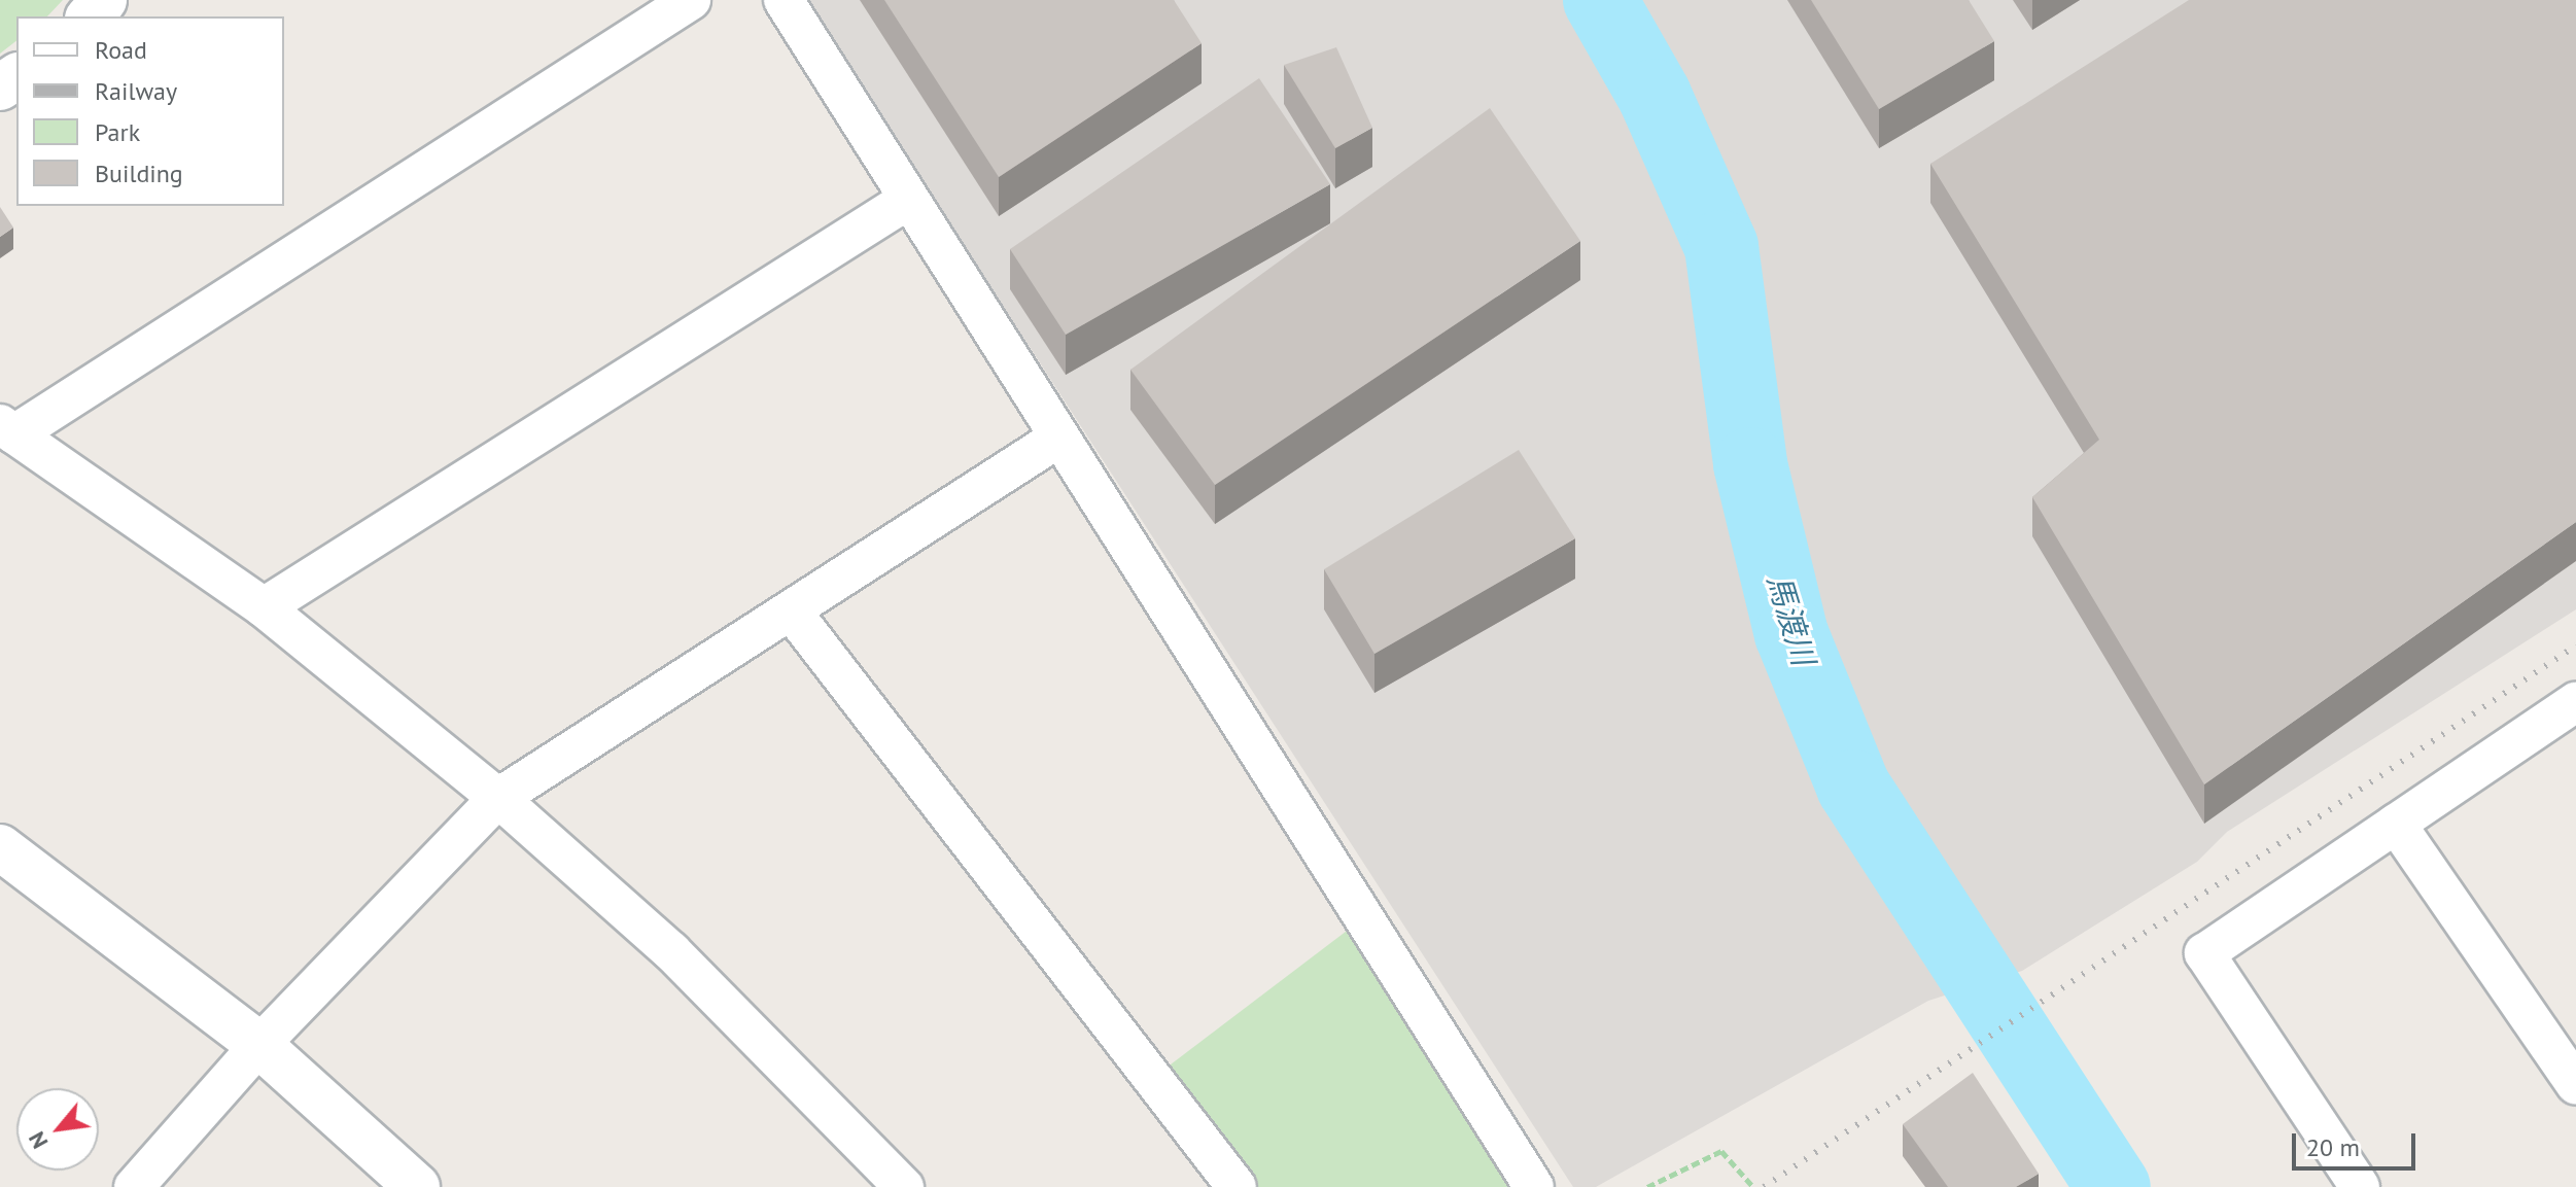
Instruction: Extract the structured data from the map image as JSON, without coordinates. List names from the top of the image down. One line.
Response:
{"water":["馬渡川"],"legend":["Road","Railway","Park","Building"],"scale_bar":"20 m","north":"bottom left"}
